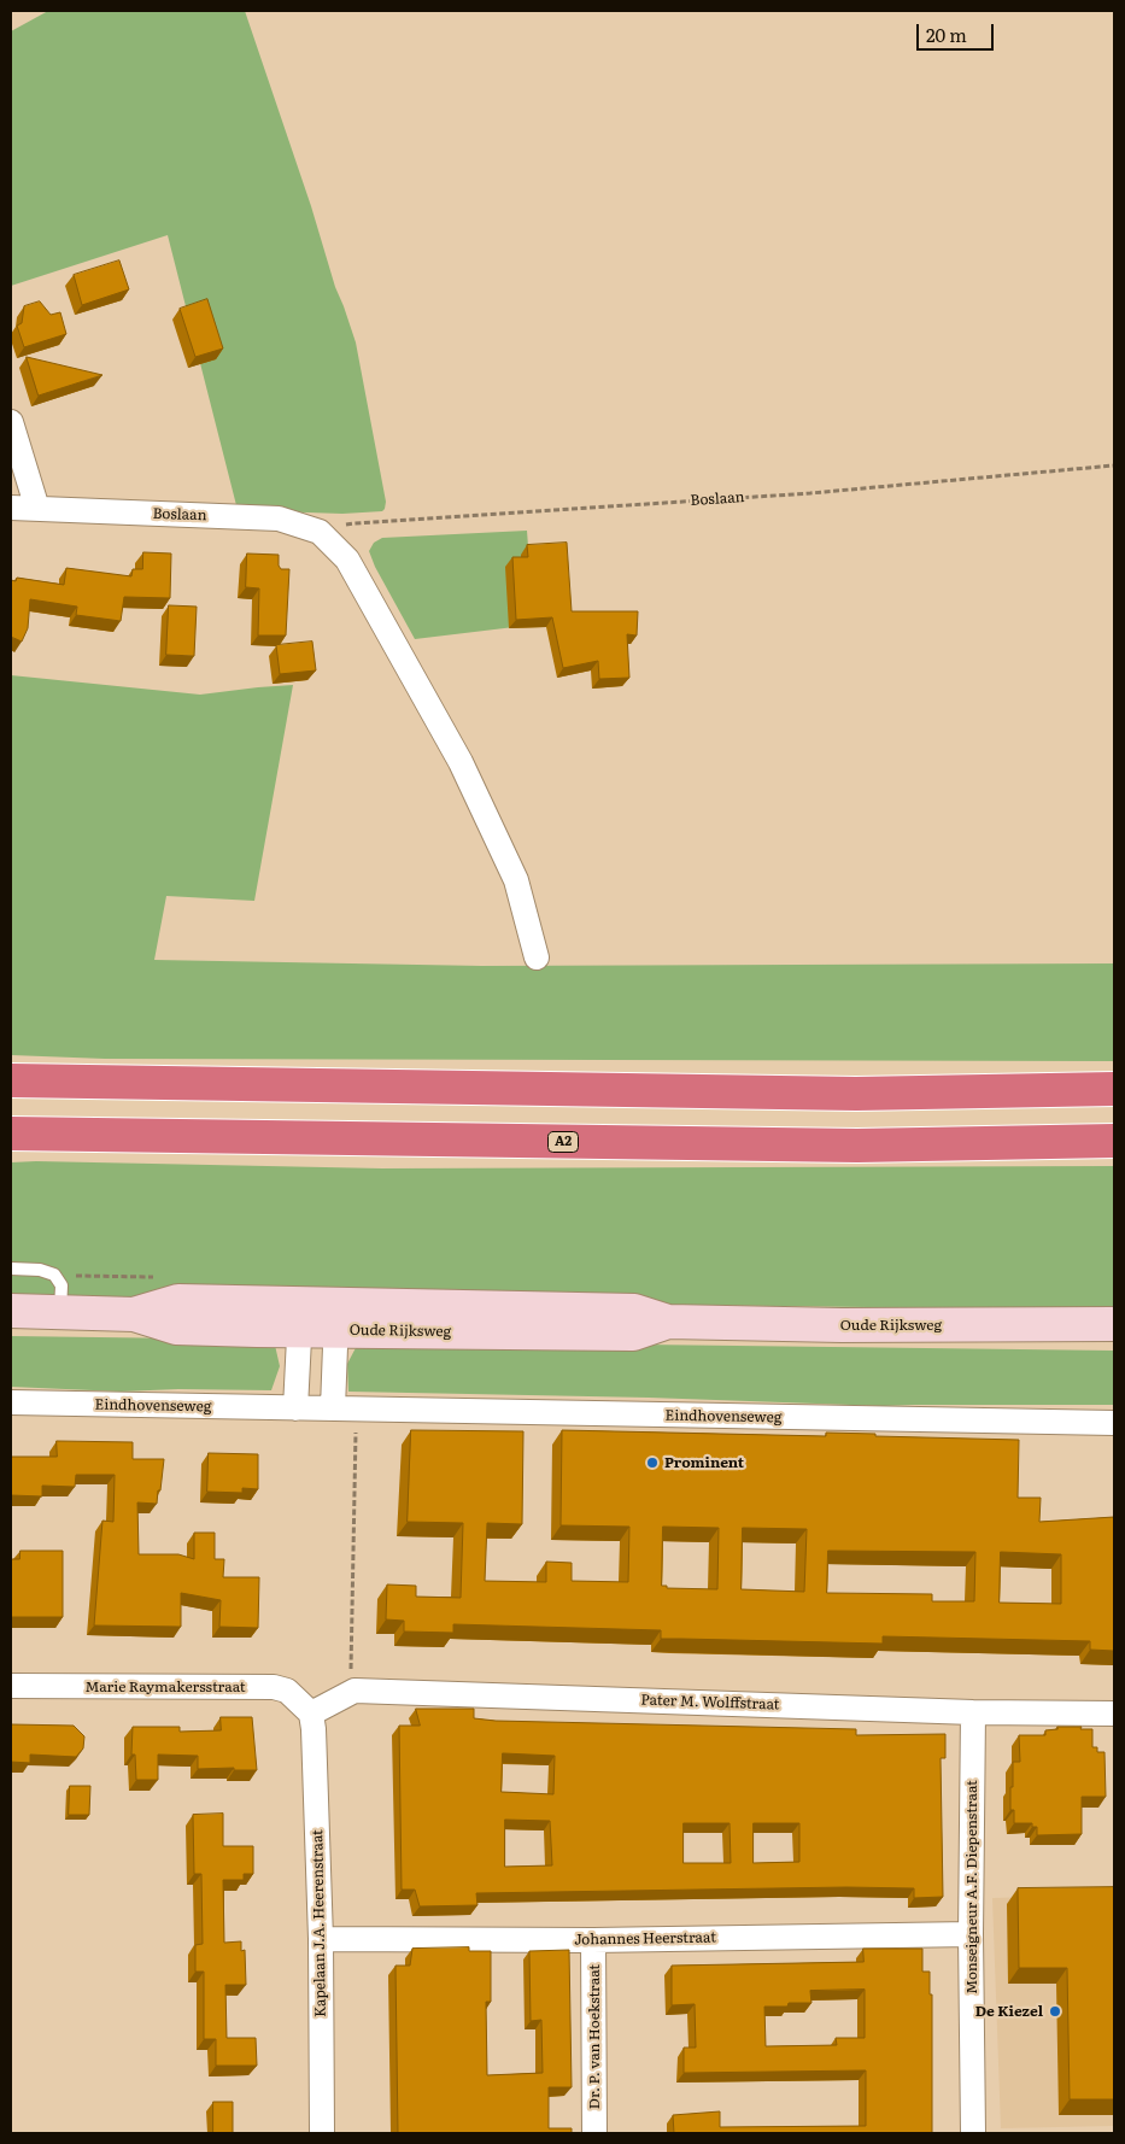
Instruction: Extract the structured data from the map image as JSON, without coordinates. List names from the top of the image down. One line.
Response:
{"streets":{"highway":["A2"],"main road":["Oude Rijksweg"],"street":["Boslaan","Eindhovenseweg","Marie Raymakersstraat","Pater M. Wolffstraat","Monseigneur A.F. Diepenstraat","Kapelaan J.A. Heerenstraat","Johannes Heerstraat","Dr. P. van Hoekstraat"]},"crossings":[["Marie Raymakersstraat","Pater M. Wolffstraat"],["Marie Raymakersstraat","Kapelaan J.A. Heerenstraat"],["Pater M. Wolffstraat","Monseigneur A.F. Diepenstraat"],["Pater M. Wolffstraat","Kapelaan J.A. Heerenstraat"],["Monseigneur A.F. Diepenstraat","Johannes Heerstraat"],["Kapelaan J.A. Heerenstraat","Johannes Heerstraat"],["Johannes Heerstraat","Dr. P. van Hoekstraat"]],"places":["Prominent","De Kiezel"],"scale_bar":"20 m"}
